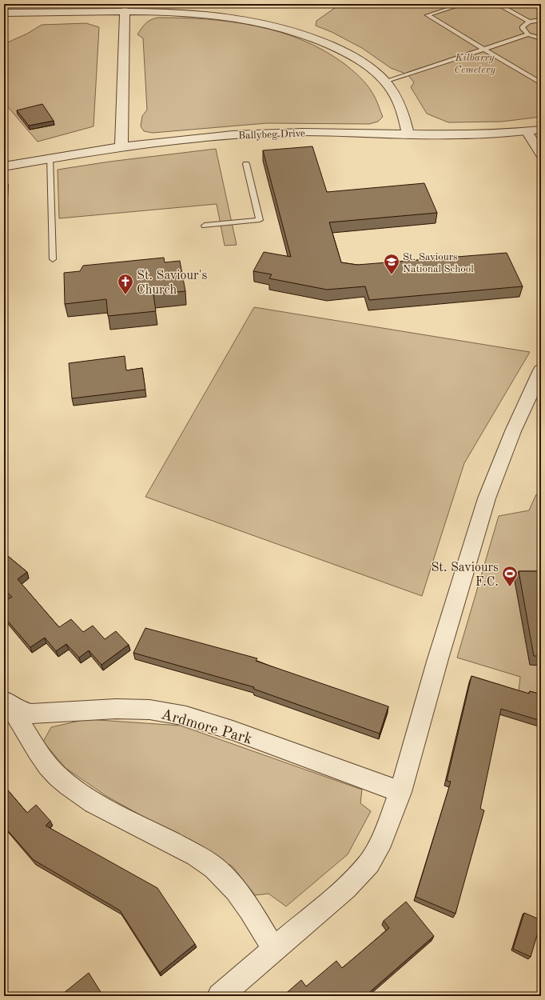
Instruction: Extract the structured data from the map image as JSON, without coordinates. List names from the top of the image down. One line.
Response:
{"streets":{"street":["Ballybeg Drive","Ardmore Park"]},"parks":["Kilbarry Cemetery"],"places":{"school or university":["St. Saviours National School"],"church":["St. Saviour's Church"],"sports":["St. Saviours F.C."]}}
